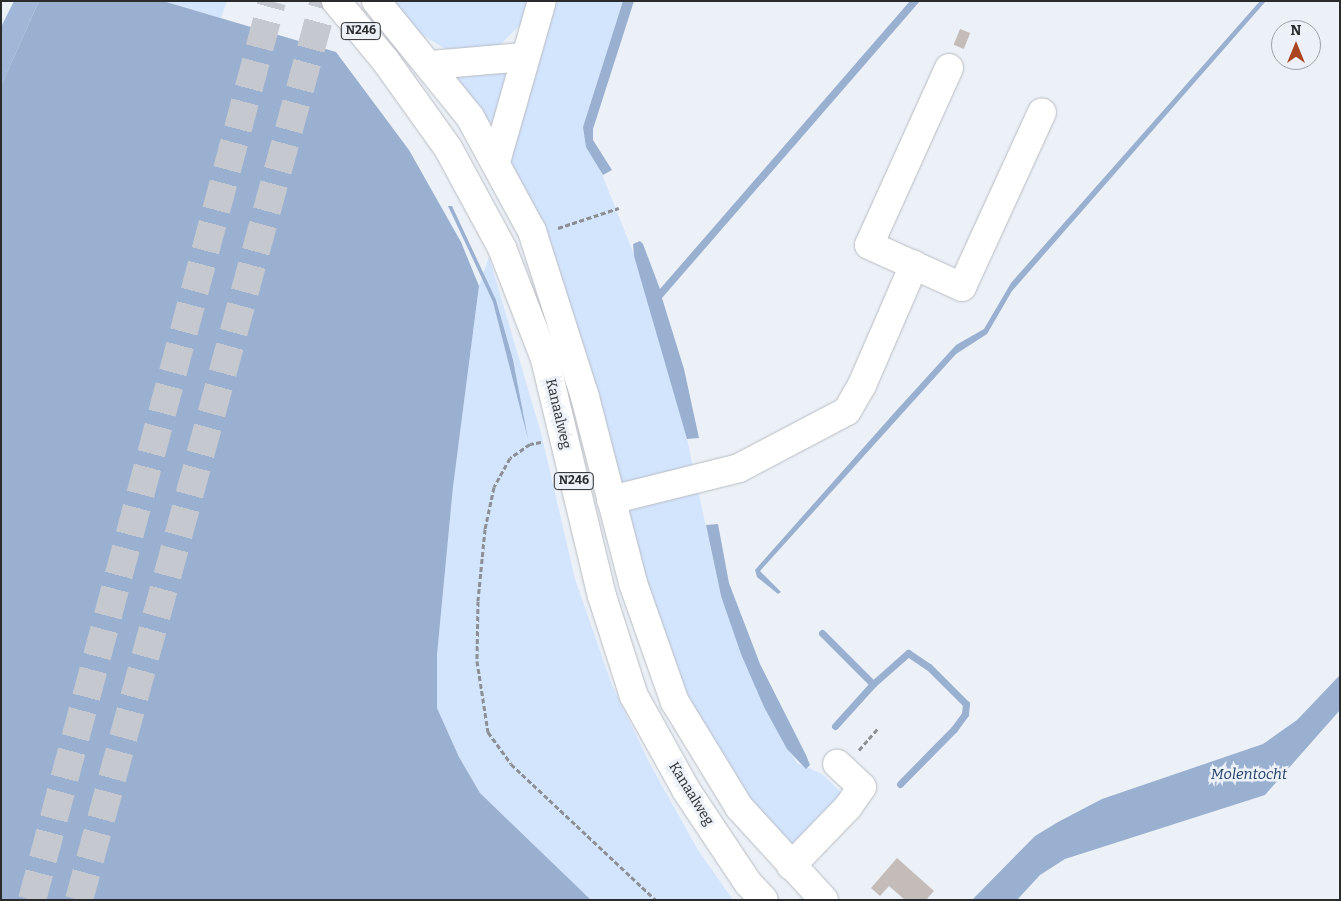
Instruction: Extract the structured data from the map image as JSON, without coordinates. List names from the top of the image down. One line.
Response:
{"streets":{"street":["N246","Kanaalweg"]},"water":["Molentocht"],"north":"top"}
